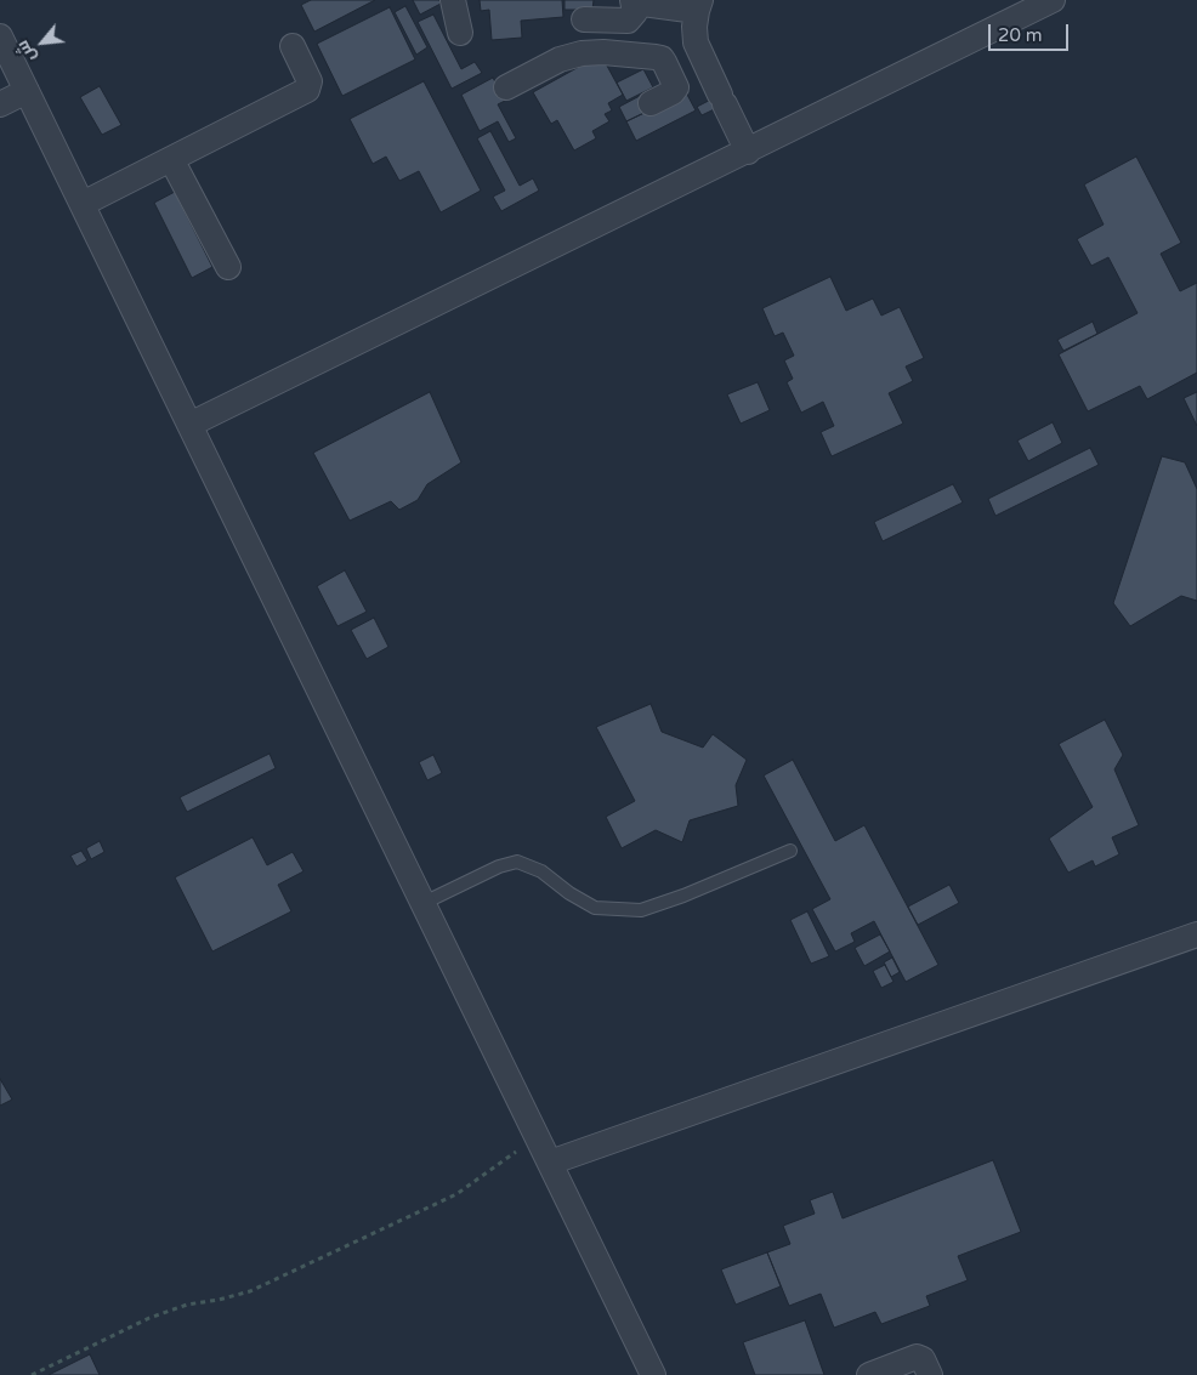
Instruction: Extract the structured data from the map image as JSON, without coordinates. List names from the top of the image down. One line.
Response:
{"scale_bar":"20 m","north":"bottom left"}
